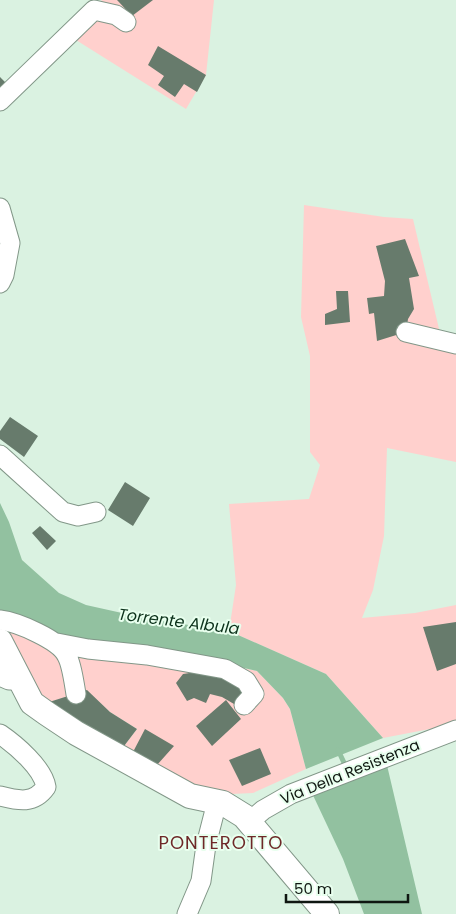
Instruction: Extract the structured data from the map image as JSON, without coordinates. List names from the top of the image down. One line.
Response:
{"streets":{"street":["Via Della Resistenza"]},"districts":["PONTEROTTO"],"water":["Torrente Albula"],"scale_bar":"50 m"}
